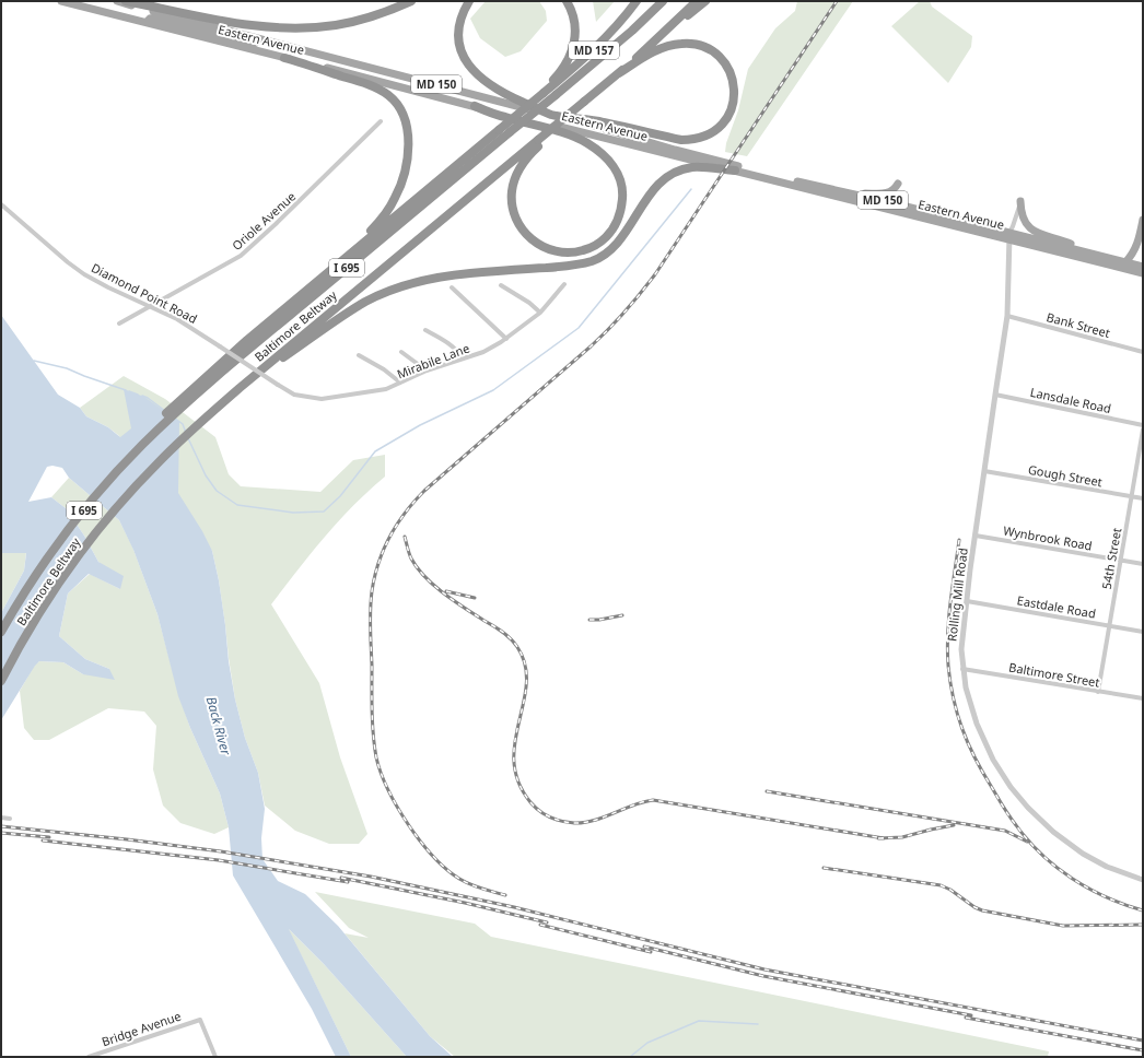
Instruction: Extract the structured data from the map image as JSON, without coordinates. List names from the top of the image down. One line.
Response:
{"streets":{"highway":["MD 157","I 695","Baltimore Beltway"],"main road":["Eastern Avenue","MD 150"],"street":["Oriole Avenue","Diamond Point Road","Bank Street","Mirabile Lane","Lansdale Road","Gough Street","Wynbrook Road","54th Street","Rolling Mill Road","Eastdale Road","Baltimore Street","Bridge Avenue"]},"crossings":[["Eastern Avenue","Rolling Mill Road"],["Oriole Avenue","Diamond Point Road"],["Diamond Point Road","Mirabile Lane"],["Bank Street","Rolling Mill Road"],["Lansdale Road","Rolling Mill Road"],["Gough Street","54th Street"],["Gough Street","Rolling Mill Road"],["Wynbrook Road","54th Street"],["Wynbrook Road","Rolling Mill Road"],["54th Street","Eastdale Road"],["54th Street","Baltimore Street"],["Rolling Mill Road","Eastdale Road"],["Rolling Mill Road","Baltimore Street"]],"water":["Back River"]}
